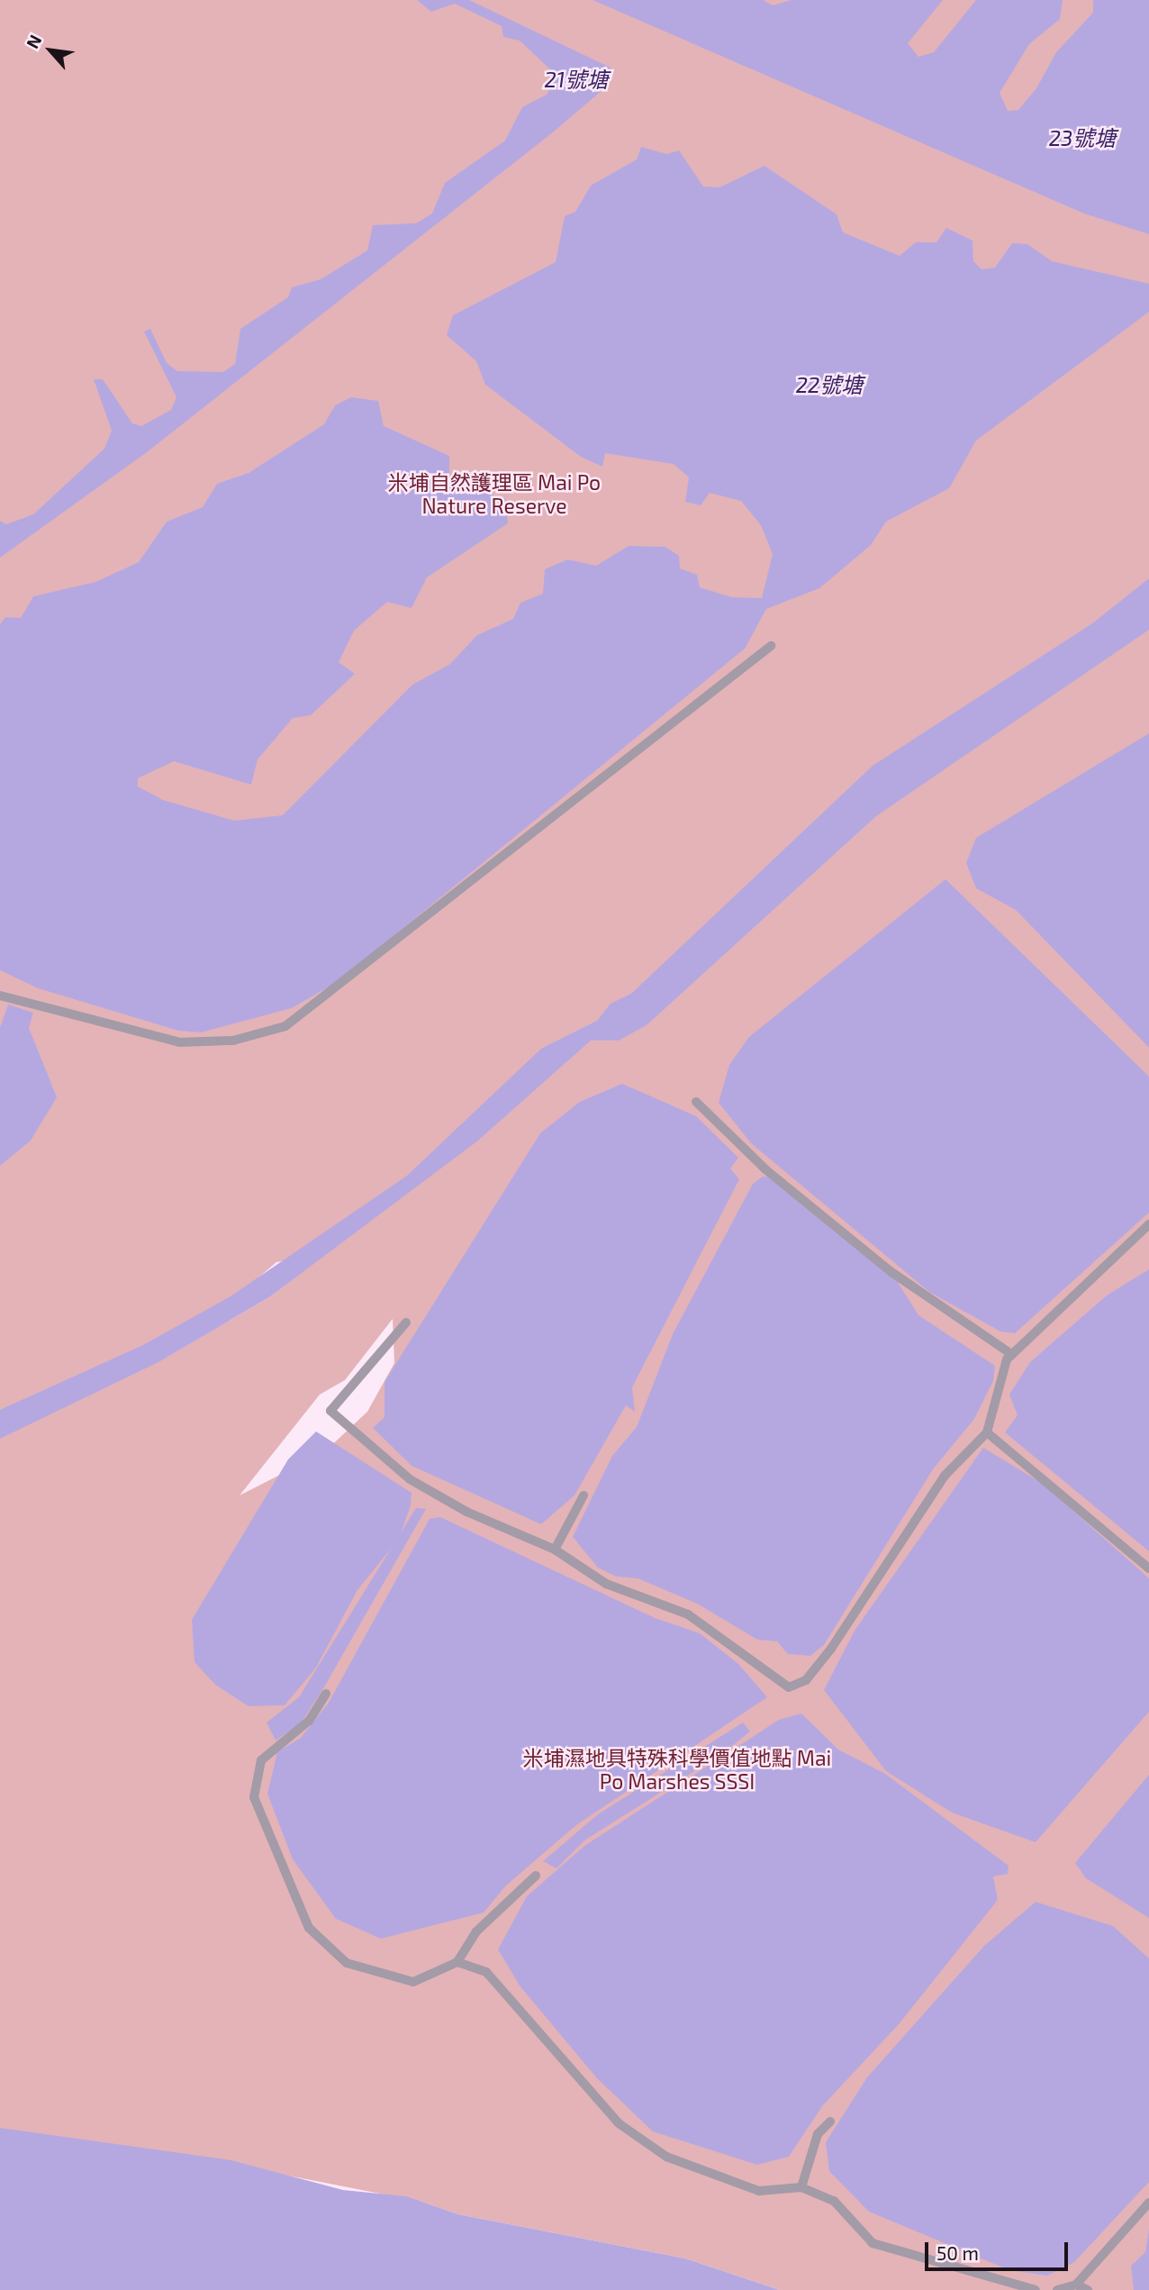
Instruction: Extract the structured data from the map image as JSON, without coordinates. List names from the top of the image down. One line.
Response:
{"water":["21號塘","23號塘","22號塘"],"parks":["米埔自然護理區 Mai Po Nature Reserve","米埔濕地具特殊科學價值地點 Mai Po Marshes SSSI"],"scale_bar":"50 m","north":"top left"}
